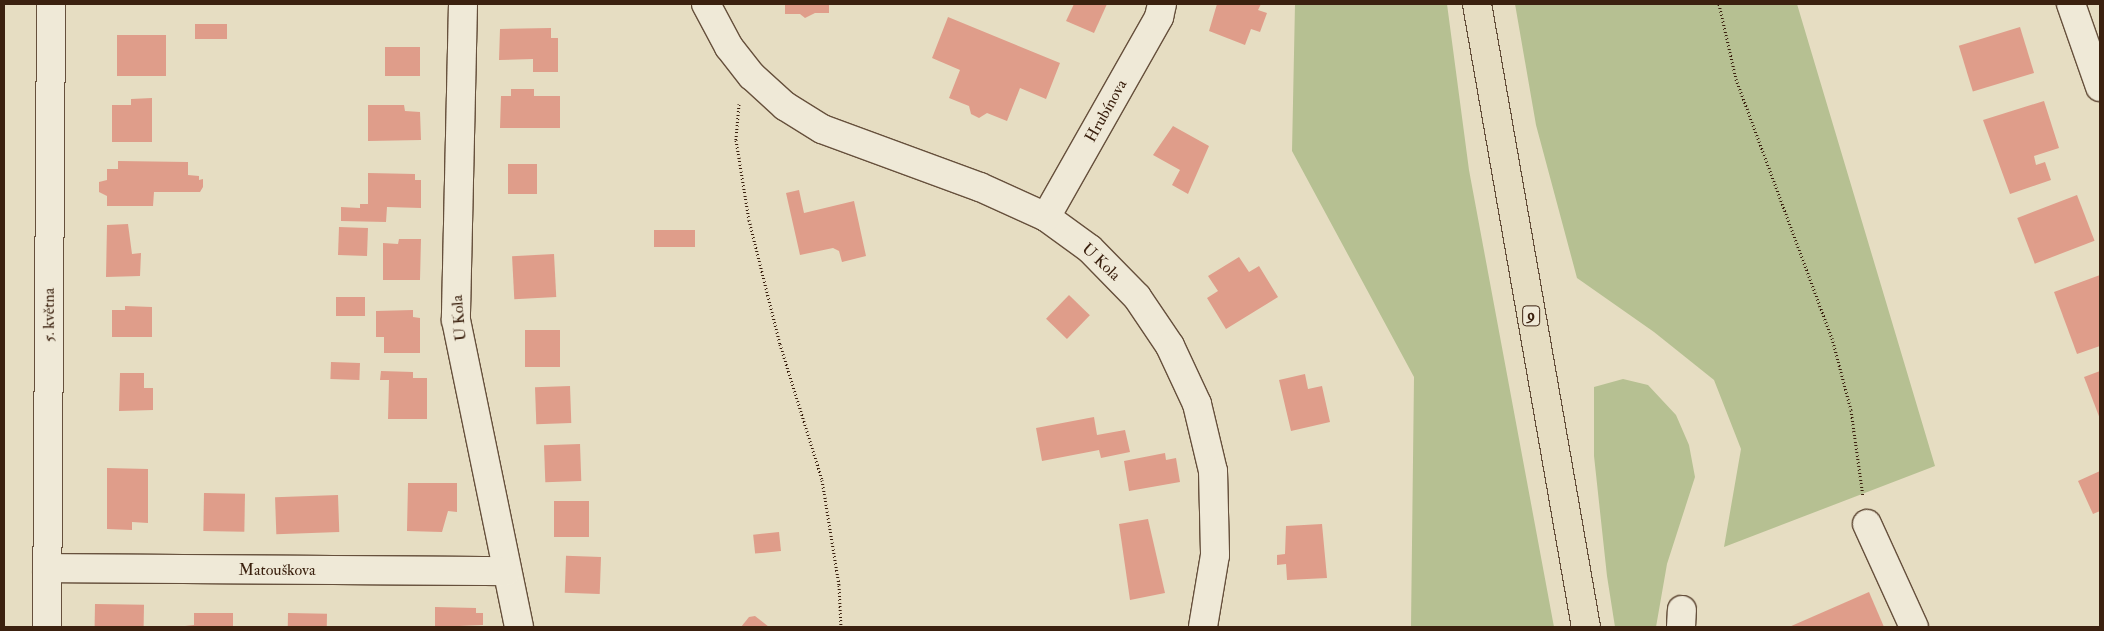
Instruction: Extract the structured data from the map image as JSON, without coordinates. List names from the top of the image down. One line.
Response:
{"streets":{"main road":["9"],"street":["Hrubínova","U Kola","5. května","Matouškova"]},"crossings":[["Hrubínova","U Kola"],["U Kola","Matouškova"],["5. května","Matouškova"]]}
